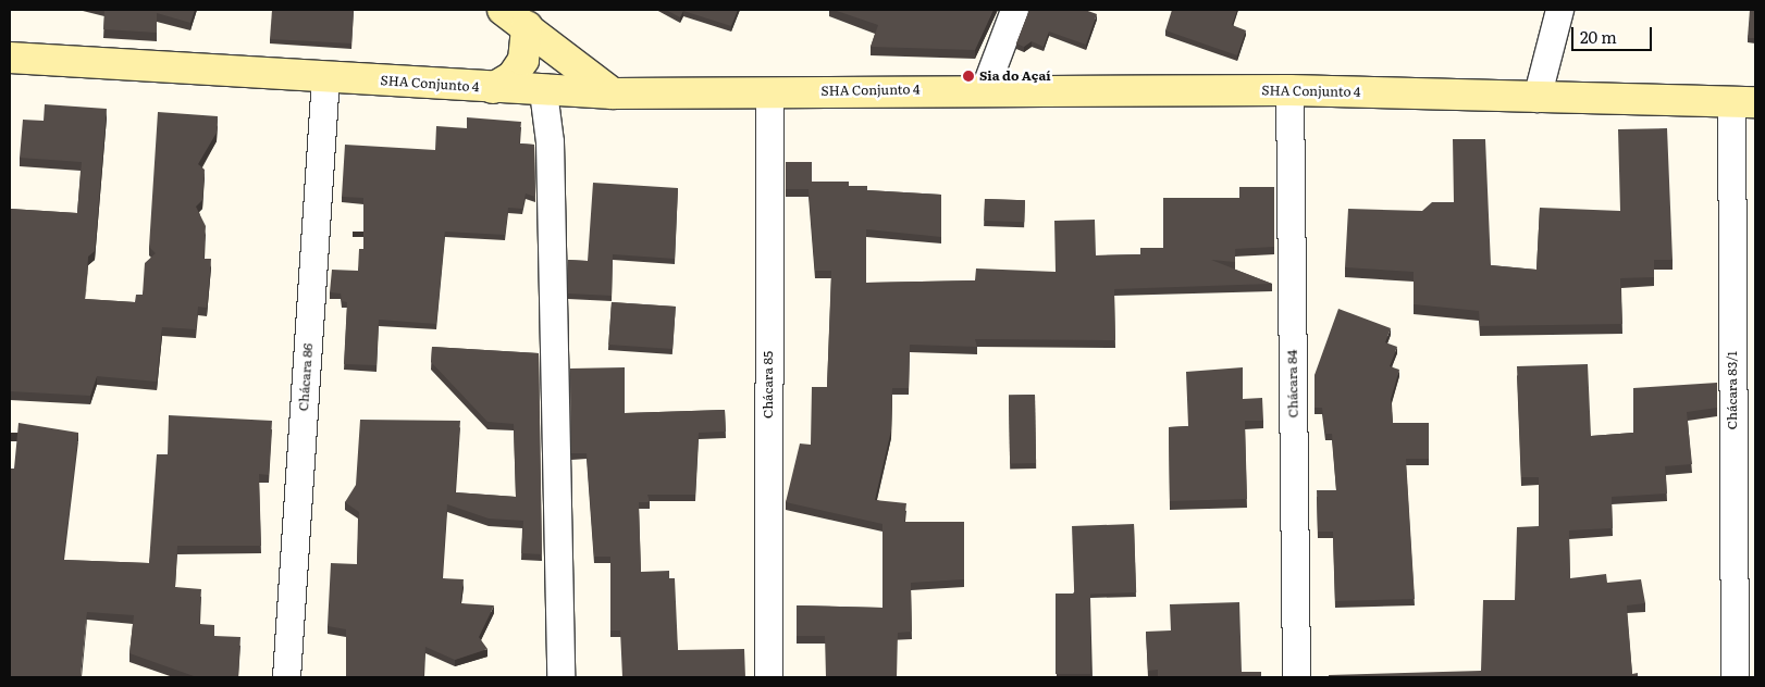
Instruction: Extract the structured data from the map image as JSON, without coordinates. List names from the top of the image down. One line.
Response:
{"streets":{"street":["SHA Conjunto 4","Chácara 86","Chácara 84","Chácara 85","Chácara 83/1"]},"crossings":[["SHA Conjunto 4","Chácara 86"],["SHA Conjunto 4","Chácara 84"],["SHA Conjunto 4","Chácara 85"],["SHA Conjunto 4","Chácara 83/1"]],"places":["Sia do Açaí"],"scale_bar":"20 m"}
